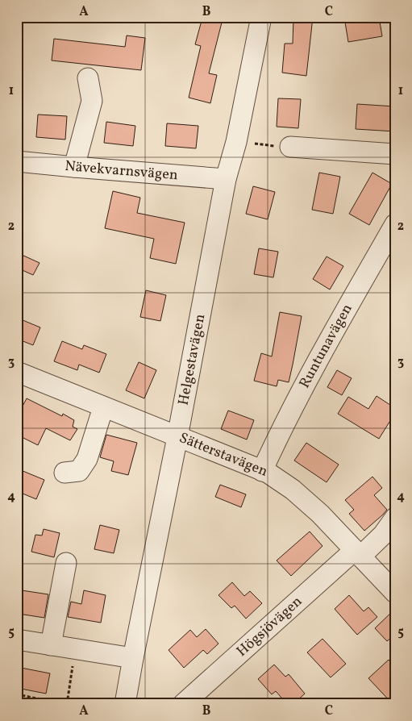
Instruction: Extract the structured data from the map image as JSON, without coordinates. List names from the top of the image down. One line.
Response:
{"streets":{"street":["Nävekvarnsvägen","Runtunavägen","Helgestavägen","Sätterstavägen","Högsjövägen"]},"crossings":[["Nävekvarnsvägen","Helgestavägen"],["Runtunavägen","Sätterstavägen"],["Helgestavägen","Sätterstavägen"],["Sätterstavägen","Högsjövägen"]],"grid":{"columns":["A","B","C"],"rows":["1","2","3","4","5"]}}
